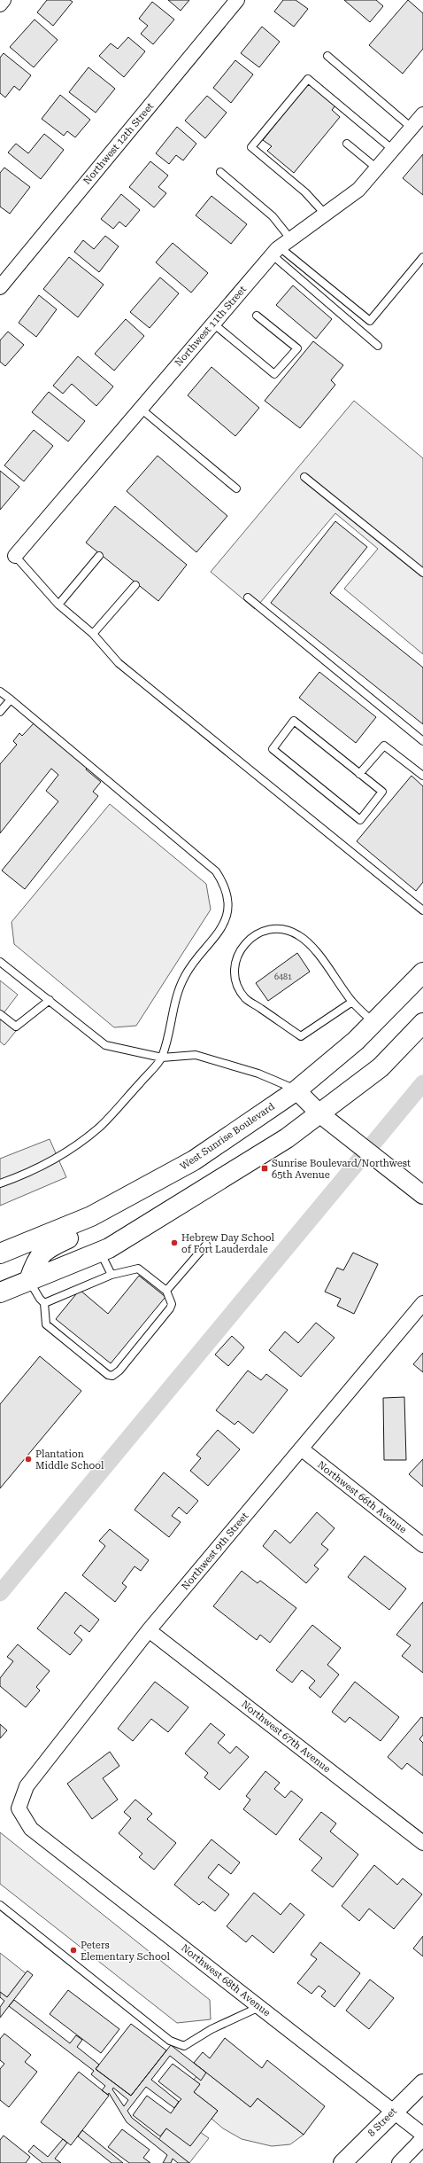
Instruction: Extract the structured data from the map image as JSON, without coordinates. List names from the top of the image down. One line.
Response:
{"streets":{"highway":["West Sunrise Boulevard"],"street":["Northwest 12th Street","Northwest 11th Street","Northwest 66th Avenue","Northwest 9th Street","Northwest 67th Avenue","Northwest 68th Avenue","8 Street"]},"crossings":[["Northwest 66th Avenue","Northwest 9th Street"],["Northwest 9th Street","Northwest 67th Avenue"],["Northwest 9th Street","Northwest 68th Avenue"],["Northwest 68th Avenue","8 Street"]],"places":{"transit":["Sunrise Boulevard/Northwest 65th Avenue"],"other":["Hebrew Day School of Fort Lauderdale","Plantation Middle School","Peters Elementary School"]},"house_numbers":["6481"]}
